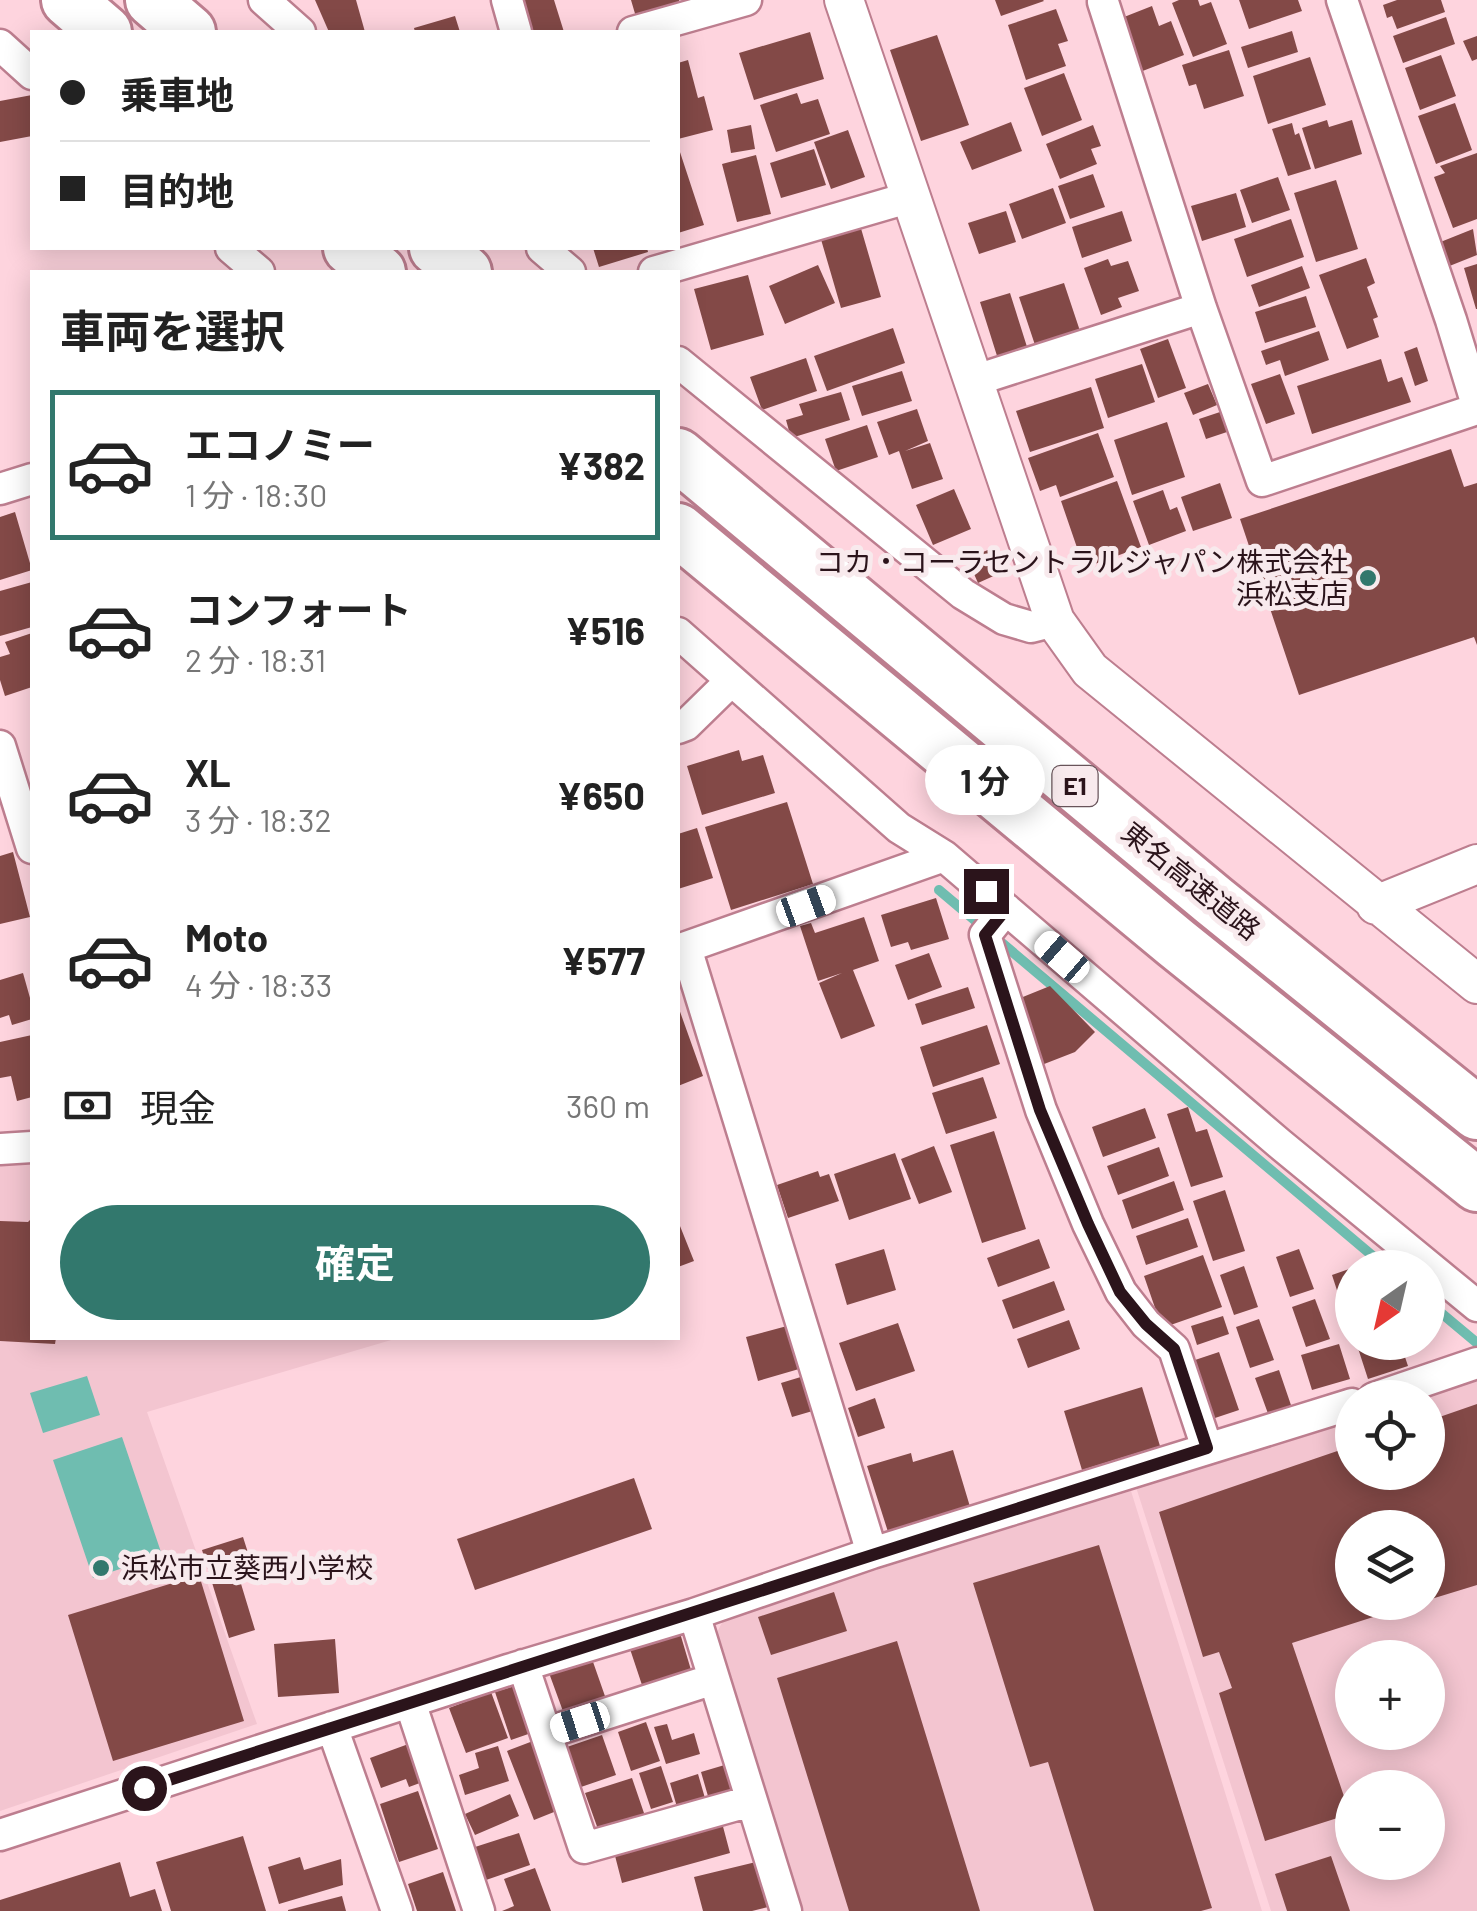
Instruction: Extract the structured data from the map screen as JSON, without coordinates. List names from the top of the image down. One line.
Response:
{"streets":{"highway":["E1","東名高速道路"]},"places":["コカ・コーラセントラルジャパン株式会社 浜松支店","浜松市立葵西小学校"],"north":"bottom left","page":{"banner":["乗車地","目的地"],"heading":"車両を選択","list":[{"name":"エコノミー","note":"1 分 · 18:30","value":"¥382"},{"name":"コンフォート","note":"2 分 · 18:31","value":"¥516"},{"name":"XL","note":"3 分 · 18:32","value":"¥650"},{"name":"Moto","note":"4 分 · 18:33","value":"¥577"}],"bubble":"1 分","pay":["現金","360 m"],"buttons":"確定","map_buttons":["+","−"]}}
